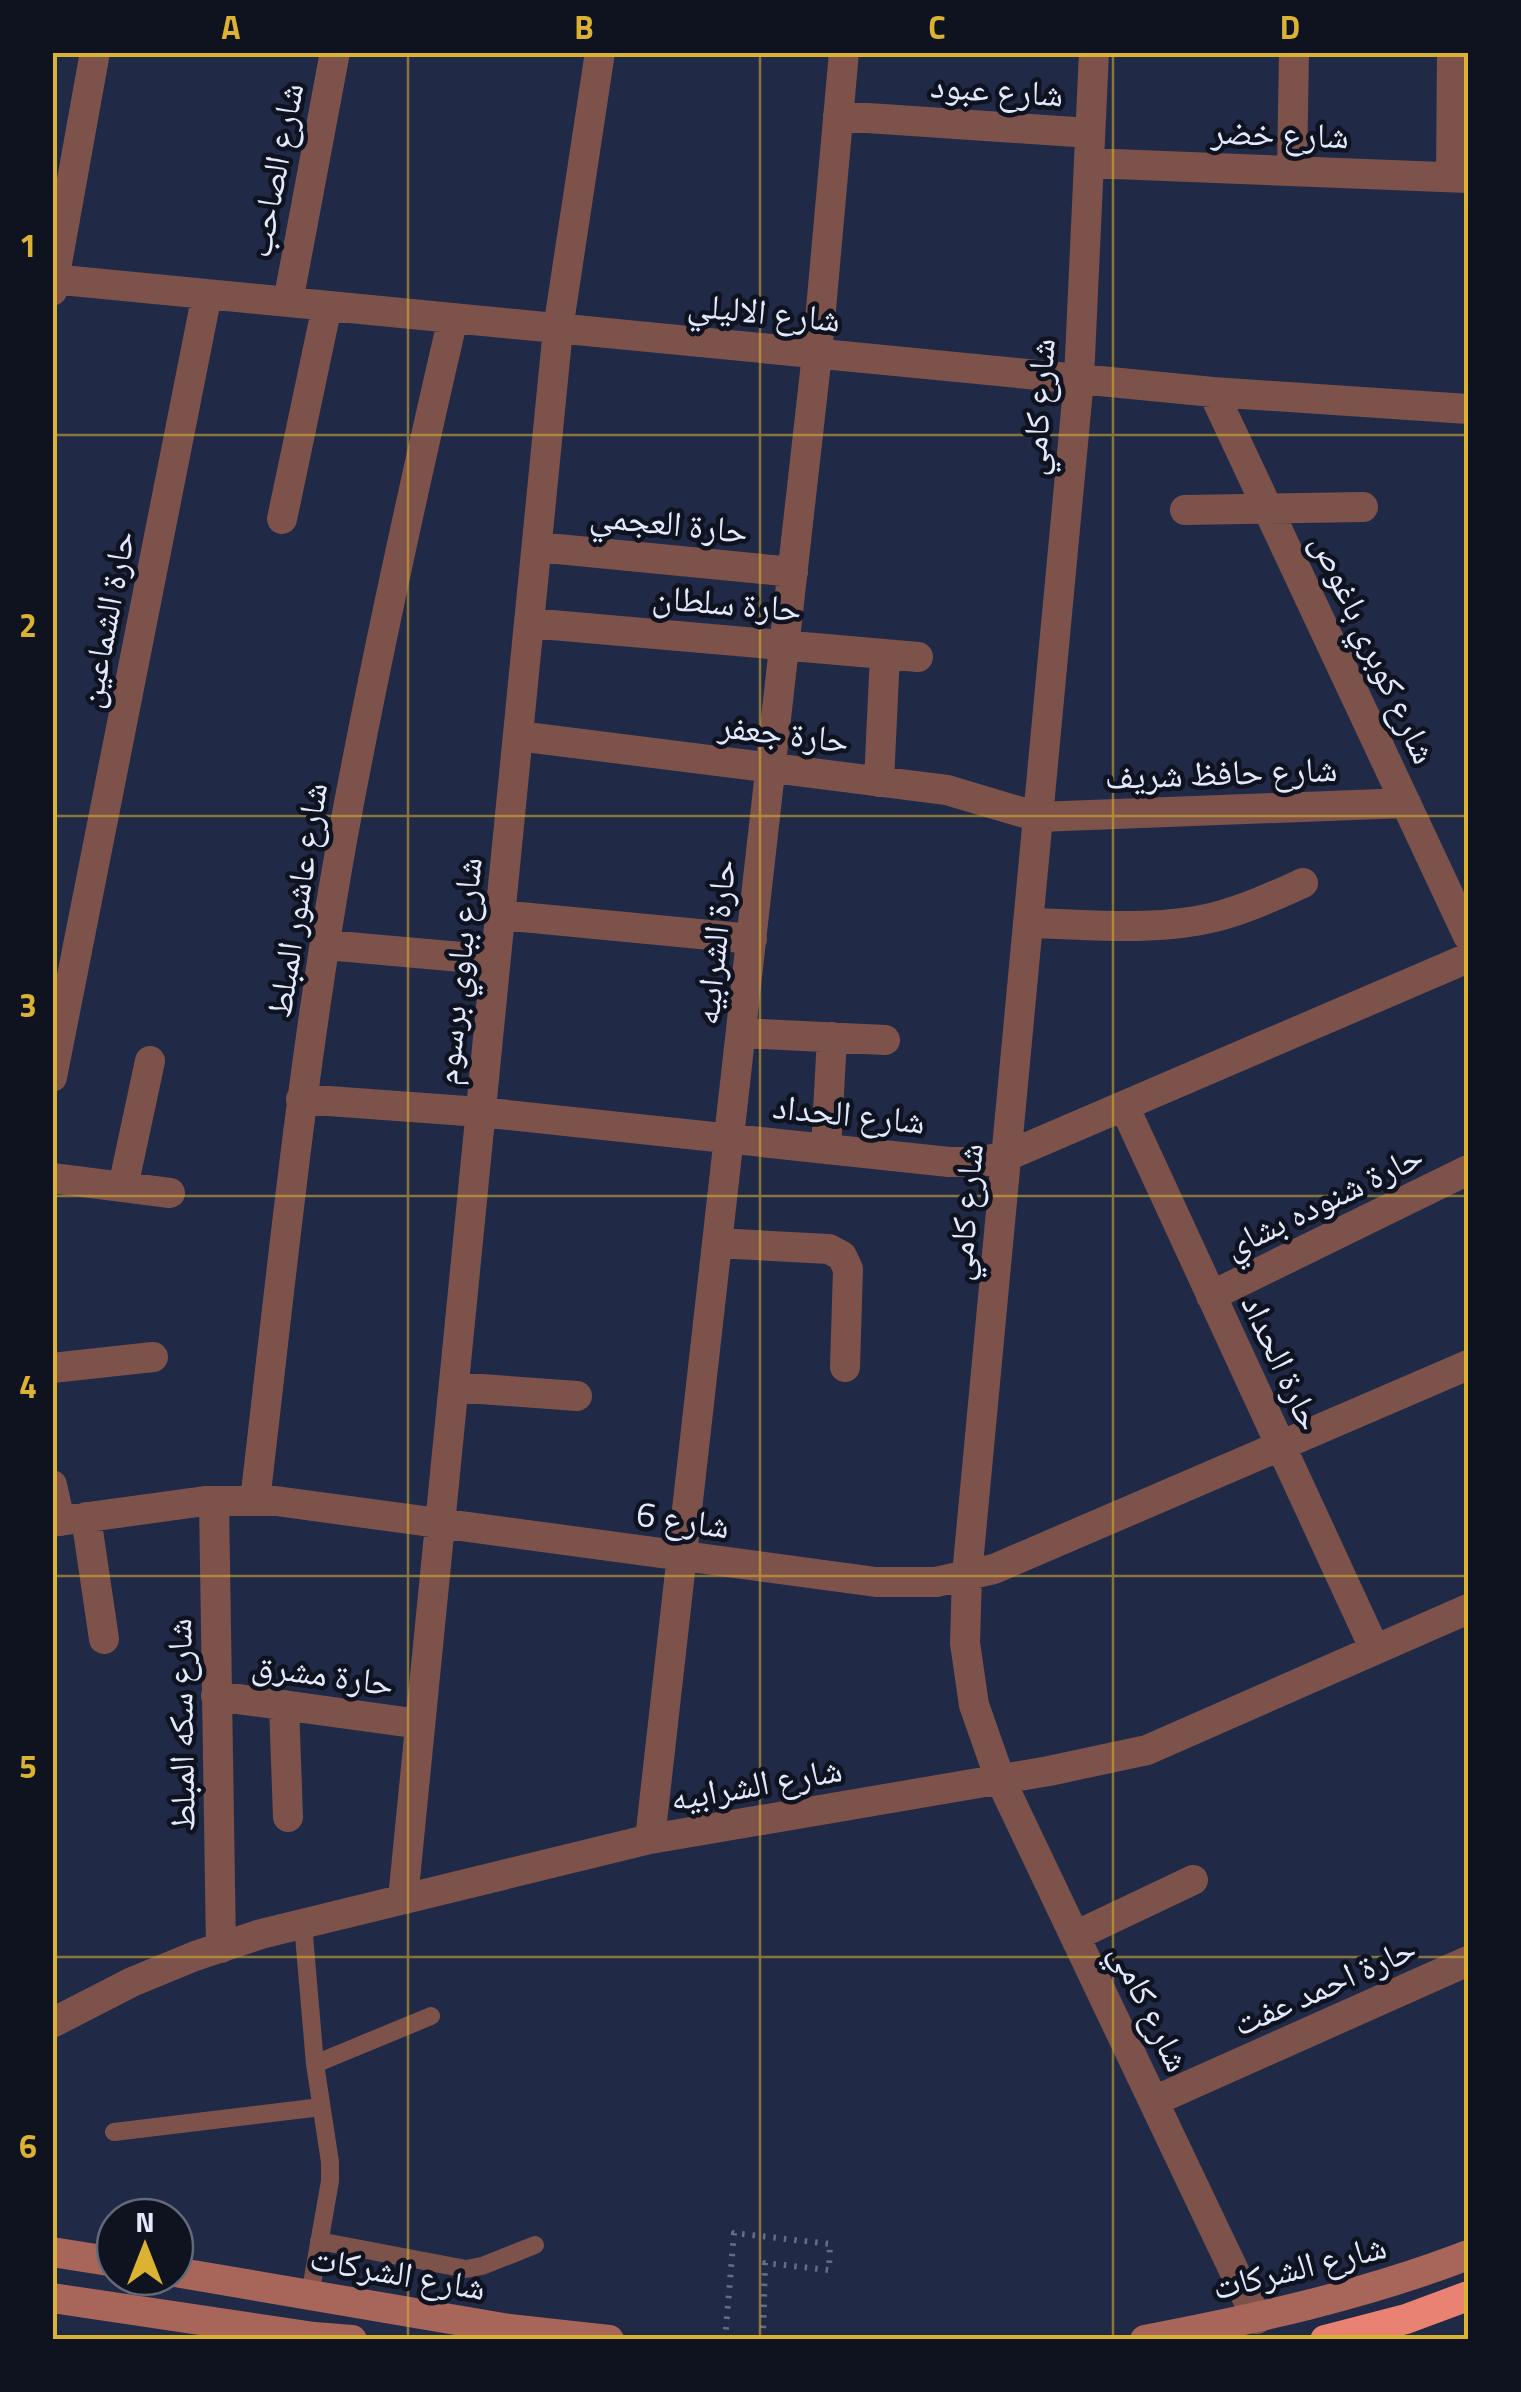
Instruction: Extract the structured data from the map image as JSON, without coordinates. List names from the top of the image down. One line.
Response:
{"streets":{"main road":["شارع الشركات"],"street":["شارع عبود","شارع خضر","شارع الصاحب","شارع الاليلي","شارع كامي","حارة العجمي","حارة سلطان","حارة الشماعين","شارع كوبري باغوص","حارة جعفر","شارع حافظ شريف","شارع عاشور المبلط","حارة الشرابيه","شارع بباوي برسوم","شارع الحداد","حارة شنوده بشاي","حارة الحداد","شارع 6","حارة مشرق","شارع سكه المبلط","شارع الشرابيه","حارة احمد عفت"]},"crossings":[["شارع عبود","شارع خضر"],["شارع عبود","شارع كامي"],["شارع عبود","حارة الشرابيه"],["شارع خضر","شارع كامي"],["شارع الصاحب","شارع الاليلي"],["شارع الاليلي","شارع كامي"],["شارع الاليلي","حارة الشماعين"],["شارع الاليلي","شارع كوبري باغوص"],["شارع الاليلي","شارع عاشور المبلط"],["شارع الاليلي","حارة الشرابيه"],["شارع الاليلي","شارع بباوي برسوم"],["شارع كامي","حارة جعفر"],["شارع كامي","شارع حافظ شريف"],["شارع كامي","شارع الحداد"],["شارع كامي","شارع 6"],["شارع كامي","شارع الشرابيه"],["شارع كامي","حارة احمد عفت"],["شارع كامي","شارع الشركات"],["حارة العجمي","حارة الشرابيه"],["حارة العجمي","شارع بباوي برسوم"],["حارة سلطان","حارة الشرابيه"],["حارة سلطان","شارع بباوي برسوم"],["شارع كوبري باغوص","شارع حافظ شريف"],["حارة جعفر","شارع حافظ شريف"],["حارة جعفر","حارة الشرابيه"],["حارة جعفر","شارع بباوي برسوم"],["شارع عاشور المبلط","شارع الحداد"],["شارع عاشور المبلط","شارع 6"],["حارة الشرابيه","شارع الحداد"],["حارة الشرابيه","شارع 6"],["حارة الشرابيه","شارع الشرابيه"],["شارع بباوي برسوم","شارع الحداد"],["شارع بباوي برسوم","شارع 6"],["شارع بباوي برسوم","حارة مشرق"],["شارع بباوي برسوم","شارع الشرابيه"],["شارع الحداد","حارة الحداد"],["حارة شنوده بشاي","حارة الحداد"],["حارة الحداد","شارع 6"],["حارة الحداد","شارع الشرابيه"],["شارع 6","شارع سكه المبلط"],["حارة مشرق","شارع سكه المبلط"],["شارع سكه المبلط","شارع الشرابيه"]],"north":"top","grid":{"columns":["A","B","C","D"],"rows":["1","2","3","4","5","6"]}}
